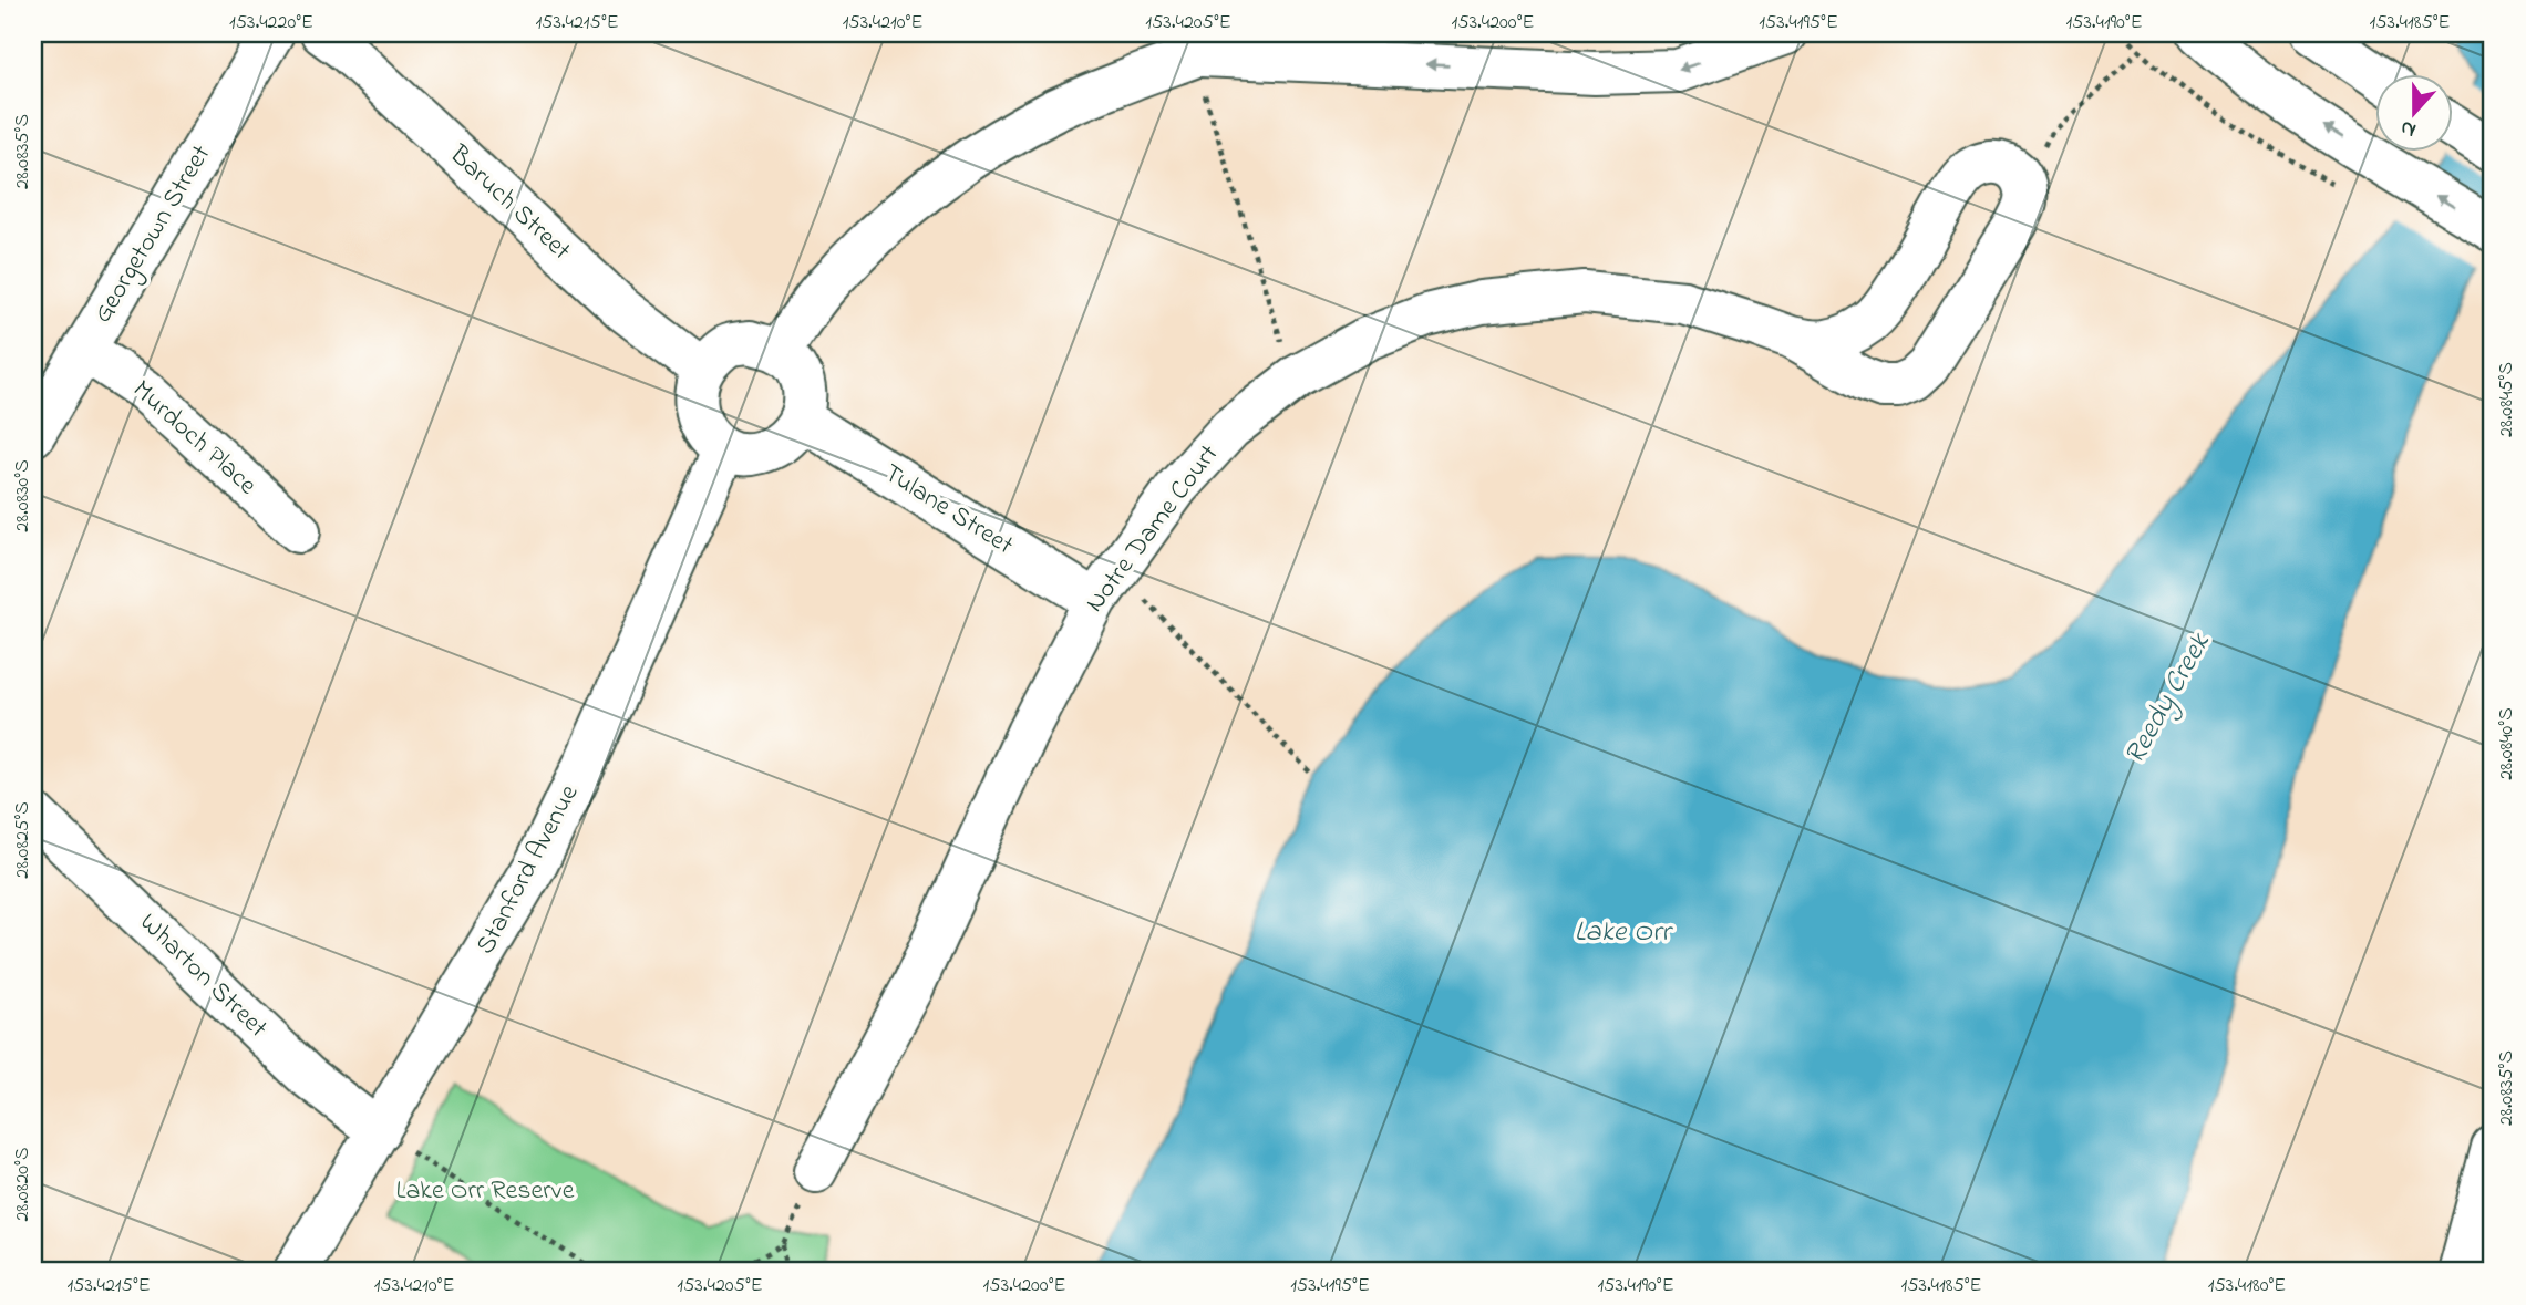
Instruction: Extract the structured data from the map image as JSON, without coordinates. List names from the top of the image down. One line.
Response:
{"streets":{"street":["Baruch Street","Georgetown Street","Murdoch Place","Tulane Street","Notre Dame Court","Stanford Avenue","Wharton Street"]},"crossings":[["Baruch Street","Tulane Street"],["Baruch Street","Stanford Avenue"],["Georgetown Street","Murdoch Place"],["Tulane Street","Notre Dame Court"],["Tulane Street","Stanford Avenue"],["Stanford Avenue","Wharton Street"]],"water":["Reedy Creek","Lake Orr"],"parks":["Lake Orr Reserve"],"north":"bottom","coordinates":["153.4220°E","153.4215°E","153.4210°E","153.4205°E","153.4200°E","153.4195°E","153.4190°E","153.4185°E","28.0835°S","28.0845°S","28.0830°S","28.0840°S","28.0825°S","28.0820°S","153.4180°E"]}
